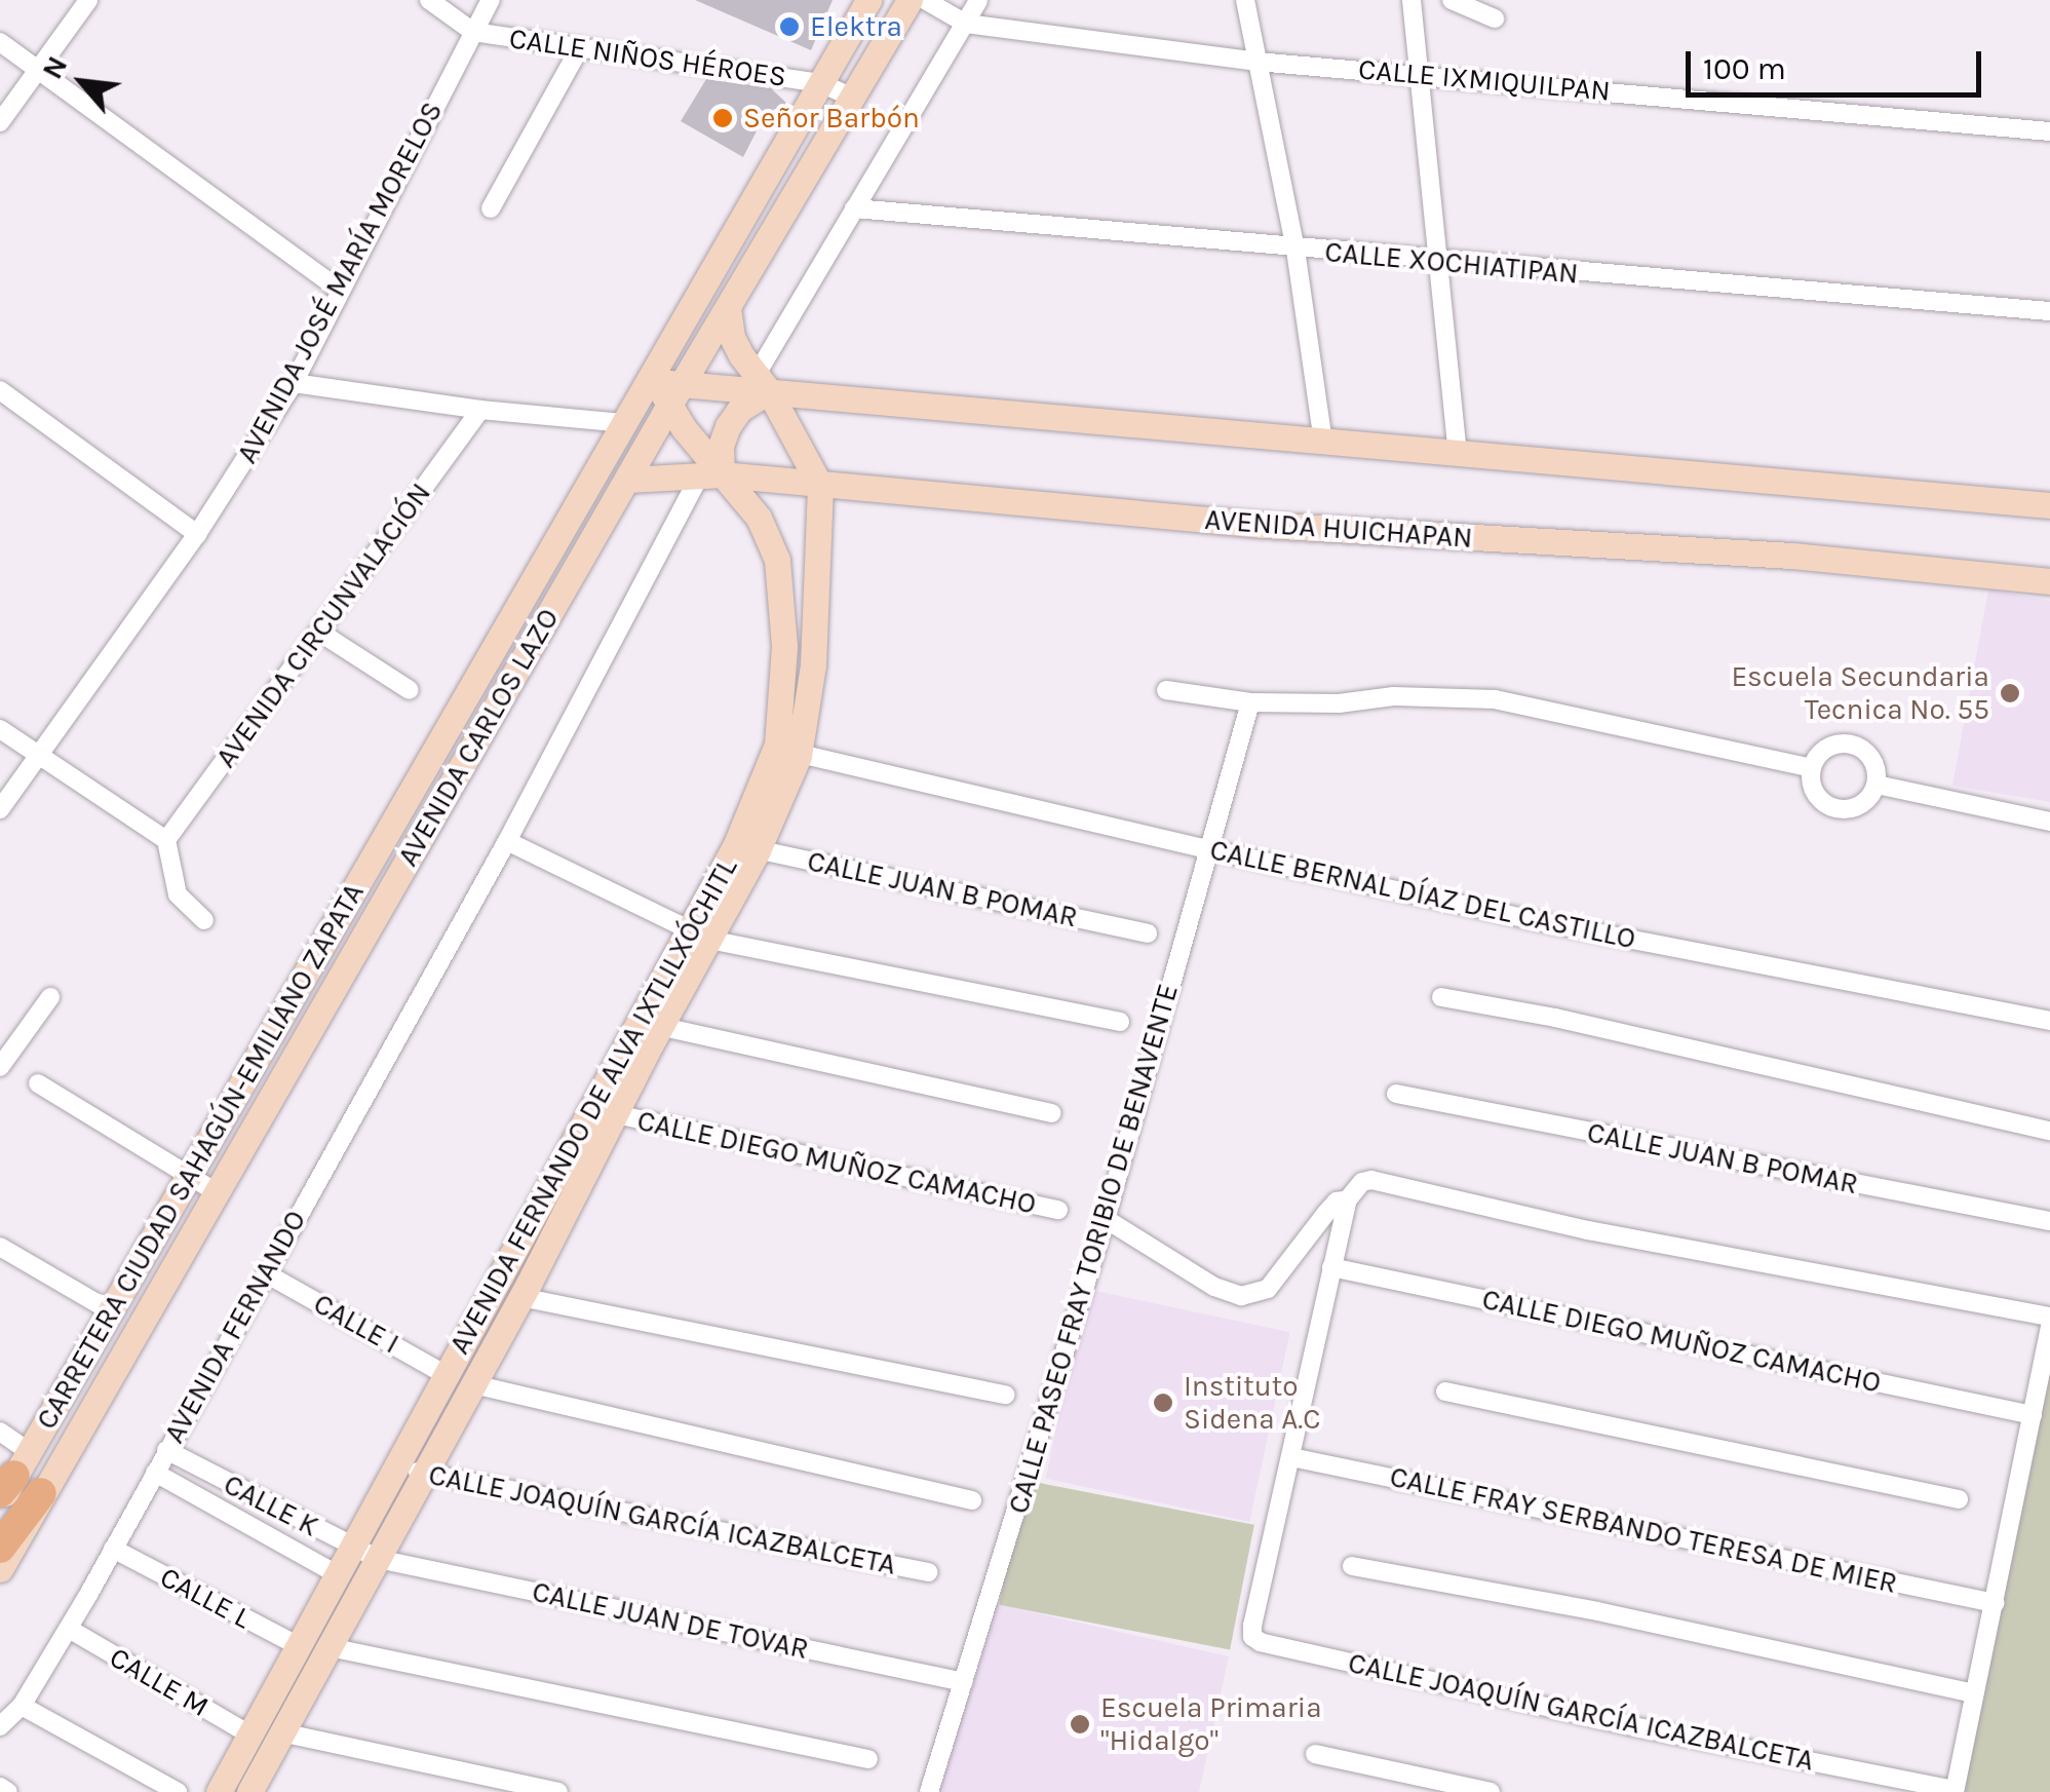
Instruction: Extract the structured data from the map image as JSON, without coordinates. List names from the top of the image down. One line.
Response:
{"streets":{"street":["CALLE NIÑOS HÉROES","CALLE IXMIQUILPAN","CALLE XOCHIATIPAN","AVENIDA JOSÉ MARÍA MORELOS","AVENIDA HUICHAPAN","AVENIDA CIRCUNVALACIÓN","AVENIDA CARLOS LAZO","CALLE JUAN B POMAR","CALLE BERNAL DÍAZ DEL CASTILLO","AVENIDA FERNANDO DE ALVA IXTLILXÓCHITL","CARRETERA CIUDAD SAHAGÚN-EMILIANO ZAPATA","CALLE DIEGO MUÑOZ CAMACHO","CALLE PASEO FRAY TORIBIO DE BENAVENTE","CALLE I","AVENIDA FERNANDO","CALLE K","CALLE JOAQUÍN GARCÍA ICAZBALCETA","CALLE FRAY SERBANDO TERESA DE MIER","CALLE L","CALLE JUAN DE TOVAR","CALLE M"]},"crossings":[["CALLE NIÑOS HÉROES","AVENIDA JOSÉ MARÍA MORELOS"],["CALLE NIÑOS HÉROES","AVENIDA CARLOS LAZO"],["AVENIDA HUICHAPAN","AVENIDA CARLOS LAZO"],["AVENIDA HUICHAPAN","AVENIDA FERNANDO DE ALVA IXTLILXÓCHITL"],["AVENIDA HUICHAPAN","AVENIDA FERNANDO"],["AVENIDA CARLOS LAZO","AVENIDA FERNANDO DE ALVA IXTLILXÓCHITL"],["AVENIDA CARLOS LAZO","CARRETERA CIUDAD SAHAGÚN-EMILIANO ZAPATA"],["CALLE JUAN B POMAR","AVENIDA FERNANDO DE ALVA IXTLILXÓCHITL"],["CALLE BERNAL DÍAZ DEL CASTILLO","AVENIDA FERNANDO DE ALVA IXTLILXÓCHITL"],["CALLE BERNAL DÍAZ DEL CASTILLO","CALLE PASEO FRAY TORIBIO DE BENAVENTE"],["AVENIDA FERNANDO DE ALVA IXTLILXÓCHITL","CARRETERA CIUDAD SAHAGÚN-EMILIANO ZAPATA"],["AVENIDA FERNANDO DE ALVA IXTLILXÓCHITL","CALLE DIEGO MUÑOZ CAMACHO"],["AVENIDA FERNANDO DE ALVA IXTLILXÓCHITL","CALLE I"],["AVENIDA FERNANDO DE ALVA IXTLILXÓCHITL","AVENIDA FERNANDO"],["AVENIDA FERNANDO DE ALVA IXTLILXÓCHITL","CALLE K"],["AVENIDA FERNANDO DE ALVA IXTLILXÓCHITL","CALLE JOAQUÍN GARCÍA ICAZBALCETA"],["AVENIDA FERNANDO DE ALVA IXTLILXÓCHITL","CALLE L"],["AVENIDA FERNANDO DE ALVA IXTLILXÓCHITL","CALLE JUAN DE TOVAR"],["AVENIDA FERNANDO DE ALVA IXTLILXÓCHITL","CALLE M"],["CALLE PASEO FRAY TORIBIO DE BENAVENTE","CALLE JUAN DE TOVAR"],["CALLE I","AVENIDA FERNANDO"],["AVENIDA FERNANDO","CALLE K"],["AVENIDA FERNANDO","CALLE L"],["AVENIDA FERNANDO","CALLE M"],["CALLE K","CALLE JUAN DE TOVAR"],["CALLE JOAQUÍN GARCÍA ICAZBALCETA","CALLE FRAY SERBANDO TERESA DE MIER"]],"places":["Elektra","Señor Barbón","Escuela Secundaria Tecnica No. 55","Instituto Sidena A.C","Escuela Primaria \"Hidalgo\""],"scale_bar":"100 m","north":"top left"}
